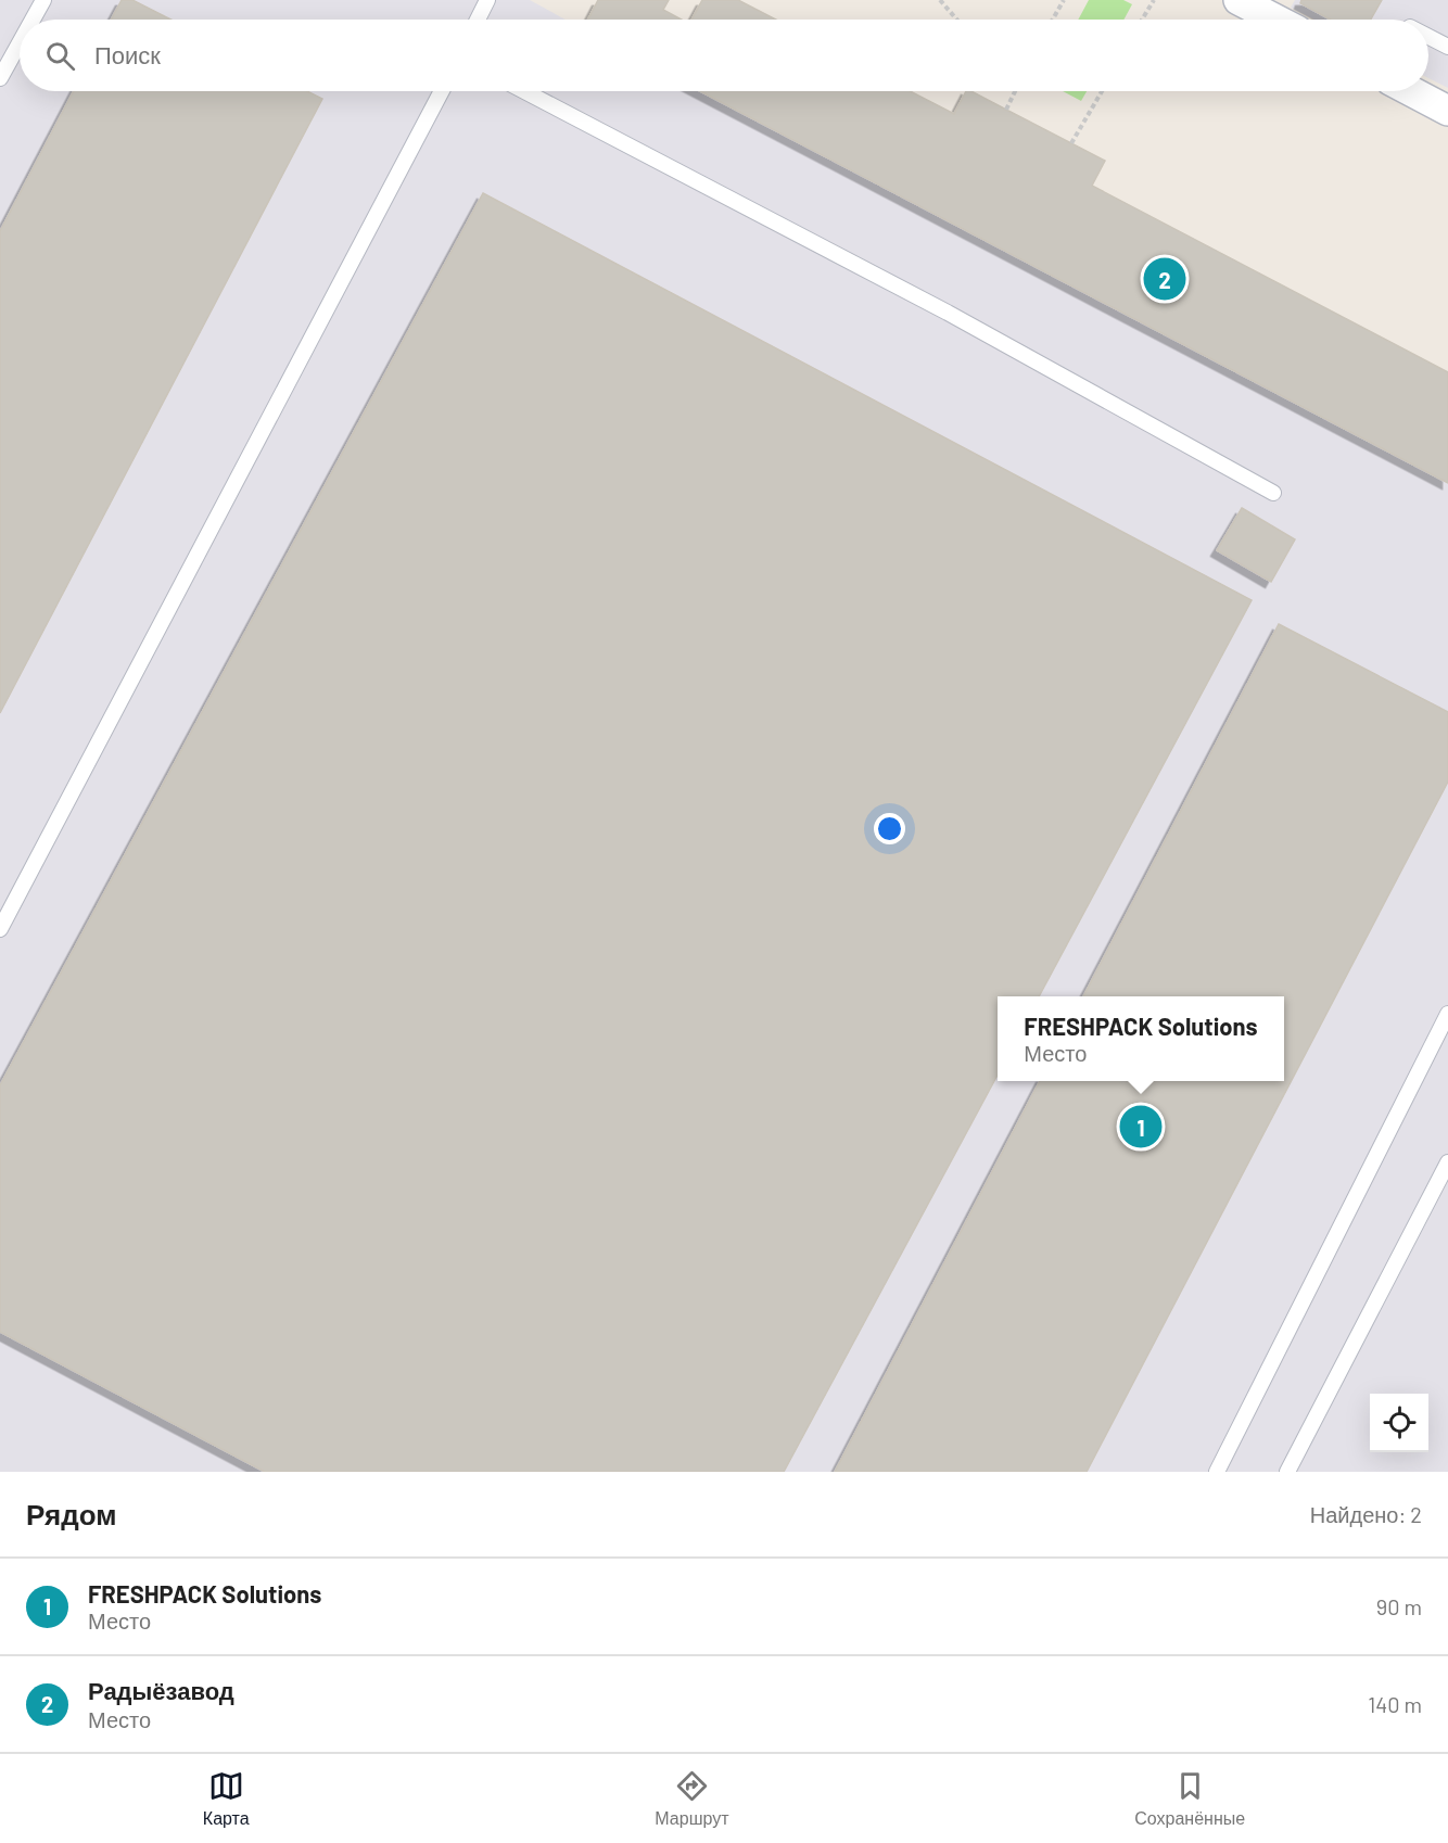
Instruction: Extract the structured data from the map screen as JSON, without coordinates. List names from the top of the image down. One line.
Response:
{"page":{"search":"Поиск","pins":["2","1"],"popup":["FRESHPACK Solutions","Место"],"heading":["Рядом","Найдено: 2"],"list":[{"mark":"1","name":"FRESHPACK Solutions","note":"Место","value":"90 m"},{"mark":"2","name":"Радыёзавод","note":"Место","value":"140 m"}],"nav":["Карта","Маршрут","Сохранённые"]}}
